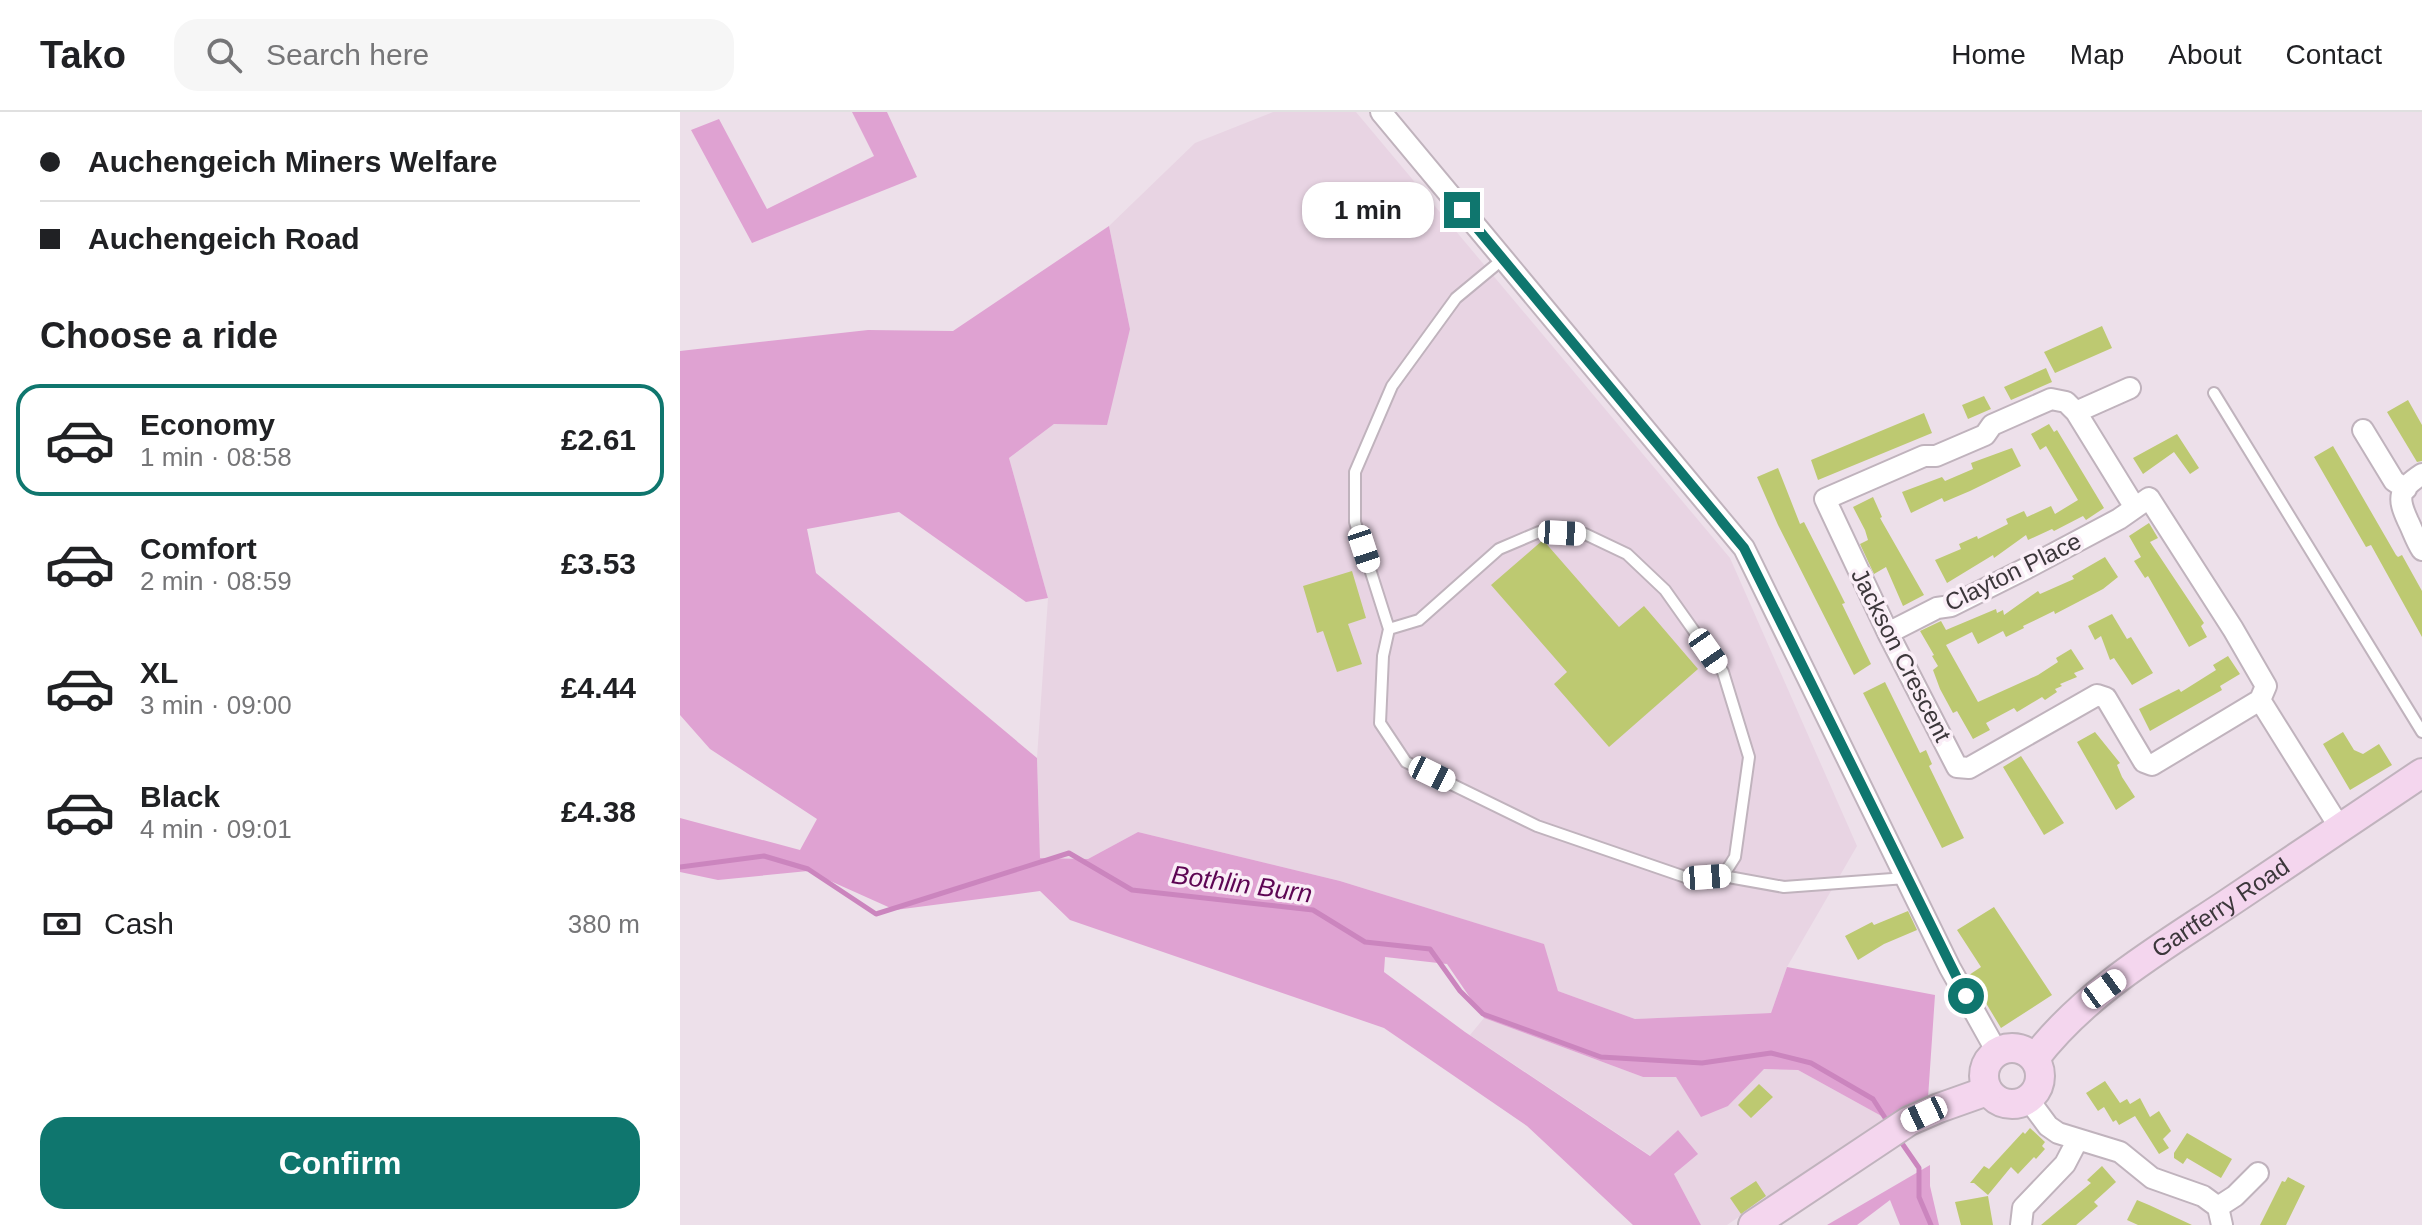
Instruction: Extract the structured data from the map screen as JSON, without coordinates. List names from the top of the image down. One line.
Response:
{"streets":{"street":["Clayton Place","Jackson Crescent","Gartferry Road"]},"crossings":[["Clayton Place","Jackson Crescent"]],"water":["Bothlin Burn"],"page":{"header":"Tako","search":"Search here","nav":["Home","Map","About","Contact"],"banner":["Auchengeich Miners Welfare","Auchengeich Road"],"bubble":"1 min","heading":"Choose a ride","list":[{"name":"Economy","note":"1 min · 08:58","value":"£2.61"},{"name":"Comfort","note":"2 min · 08:59","value":"£3.53"},{"name":"XL","note":"3 min · 09:00","value":"£4.44"},{"name":"Black","note":"4 min · 09:01","value":"£4.38"}],"pay":["Cash","380 m"],"buttons":"Confirm"}}
